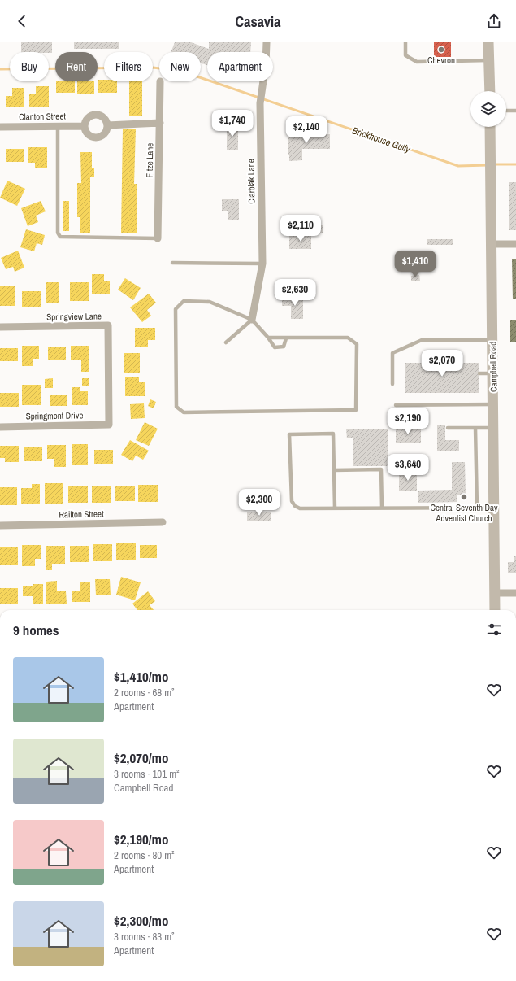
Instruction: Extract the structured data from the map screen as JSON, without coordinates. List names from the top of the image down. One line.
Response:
{"streets":{"street":["Clanton Street","Fitze Lane","Clarblak Lane","Springview Lane","Campbell Road","Springmont Drive","Railton Street"]},"crossings":[["Springview Lane","Springmont Drive"]],"water":["Brickhouse Gully"],"places":["Chevron","Central Seventh Day Adventist Church"],"page":{"header":"Casavia","chip":["Buy","Rent","Filters","New","Apartment"],"price":["$1,740","$2,140","$2,110","$1,410","$2,630","$2,070","$2,190","$3,640","$2,300"],"heading":"9 homes","list":[{"name":"$1,410/mo","note":"2 rooms · 68 m² · Apartment"},{"name":"$2,070/mo","note":"3 rooms · 101 m² · Campbell Road"},{"name":"$2,190/mo","note":"2 rooms · 80 m² · Apartment"},{"name":"$2,300/mo","note":"3 rooms · 83 m² · Apartment"}]}}
